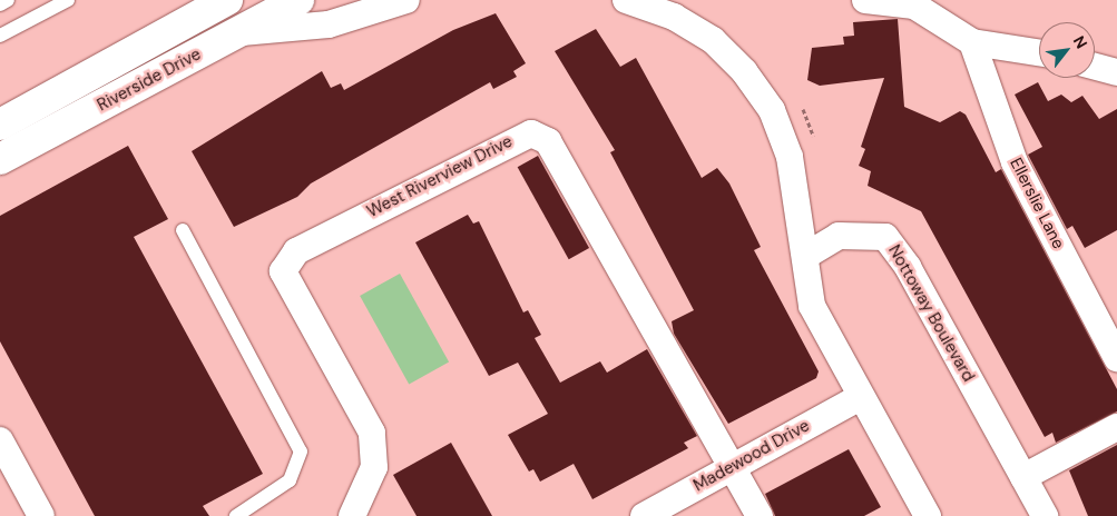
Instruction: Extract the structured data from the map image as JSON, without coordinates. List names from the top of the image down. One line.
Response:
{"streets":{"main road":["Riverside Drive"],"street":["West Riverview Drive","Ellerslie Lane","Nottoway Boulevard","Madewood Drive"]},"crossings":[["West Riverview Drive","Madewood Drive"]],"north":"top right"}
